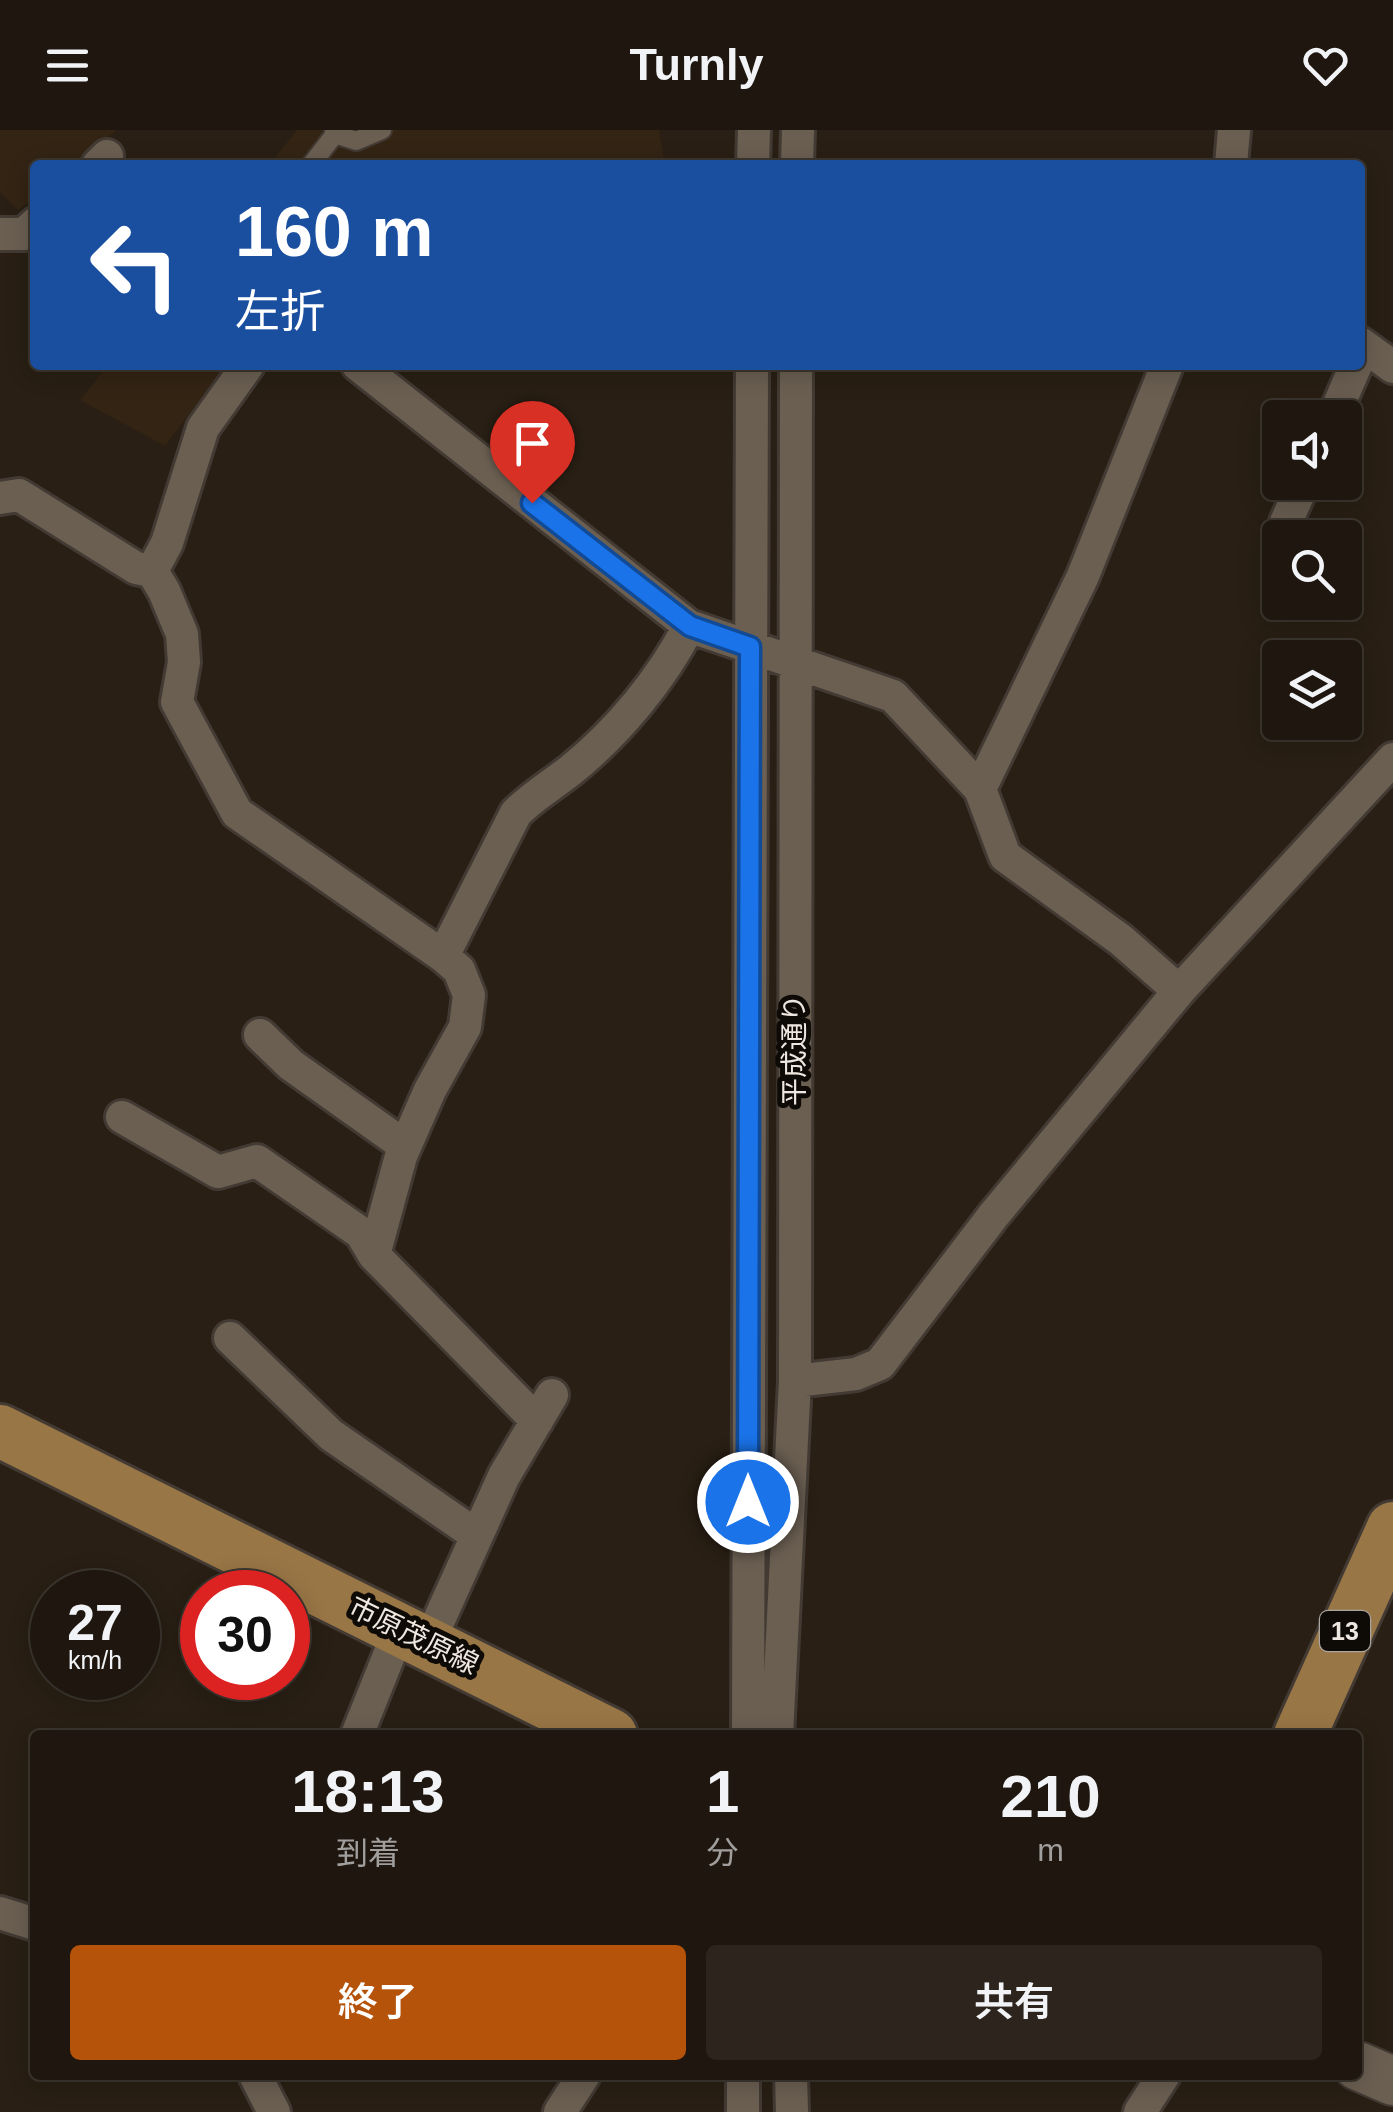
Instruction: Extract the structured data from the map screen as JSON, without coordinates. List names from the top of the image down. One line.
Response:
{"streets":{"main road":["13","市原茂原線"],"street":["平成通り"]},"page":{"header":"Turnly","turn":["160 m","左折"],"speed":"27 km/h","limit":"30","eta":["18:13","到着","1","分","210","m"],"buttons":["終了","共有"]}}
